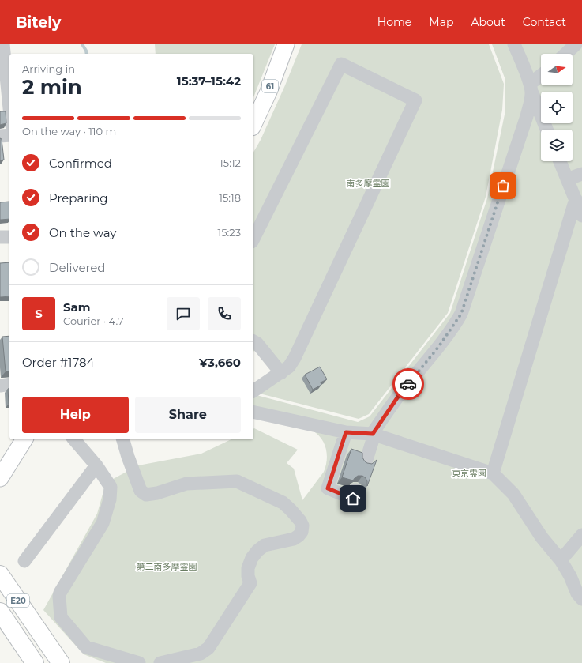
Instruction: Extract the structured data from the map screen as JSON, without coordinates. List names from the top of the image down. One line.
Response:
{"streets":{"highway":["E20"],"main road":["61"]},"parks":["南多摩霊園","東京霊園","第二南多摩霊園"],"north":"right","page":{"header":"Bitely","nav":["Home","Map","About","Contact"],"heading":["2 min","Arriving in","15:37–15:42"],"panel":["Sam","Courier · 4.7","Order #1784","¥3,660"],"bar":"On the way · 110 m","list":[["Confirmed","15:12"],["Preparing","15:18"],["On the way","15:23"],"Delivered"],"round":"S","buttons":["Help","Share"]}}
